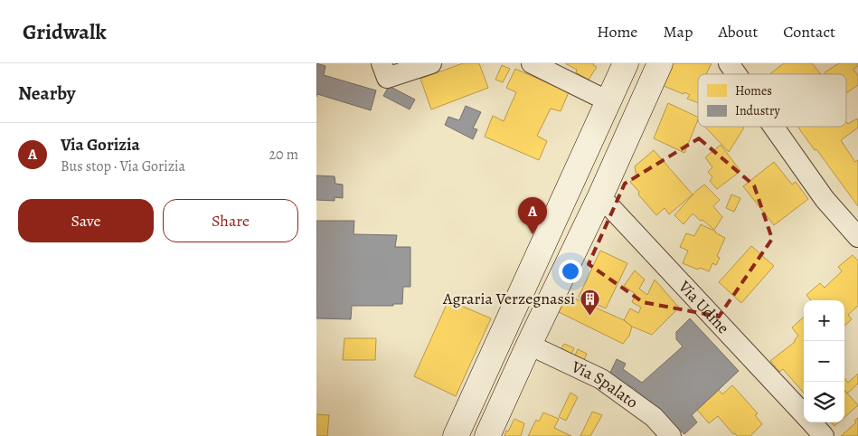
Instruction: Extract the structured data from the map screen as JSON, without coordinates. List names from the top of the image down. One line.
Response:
{"streets":{"street":["Via Udine","Via Spalato"]},"places":{"building":["Agraria Verzegnassi"]},"legend":["Homes","Industry"],"page":{"header":"Gridwalk","nav":["Home","Map","About","Contact"],"heading":"Nearby","list":[{"mark":"A","name":"Via Gorizia","note":"Bus stop · Via Gorizia","value":"20 m"}],"buttons":["Save","Share"],"pins":"A","map_buttons":["+","−"]}}
